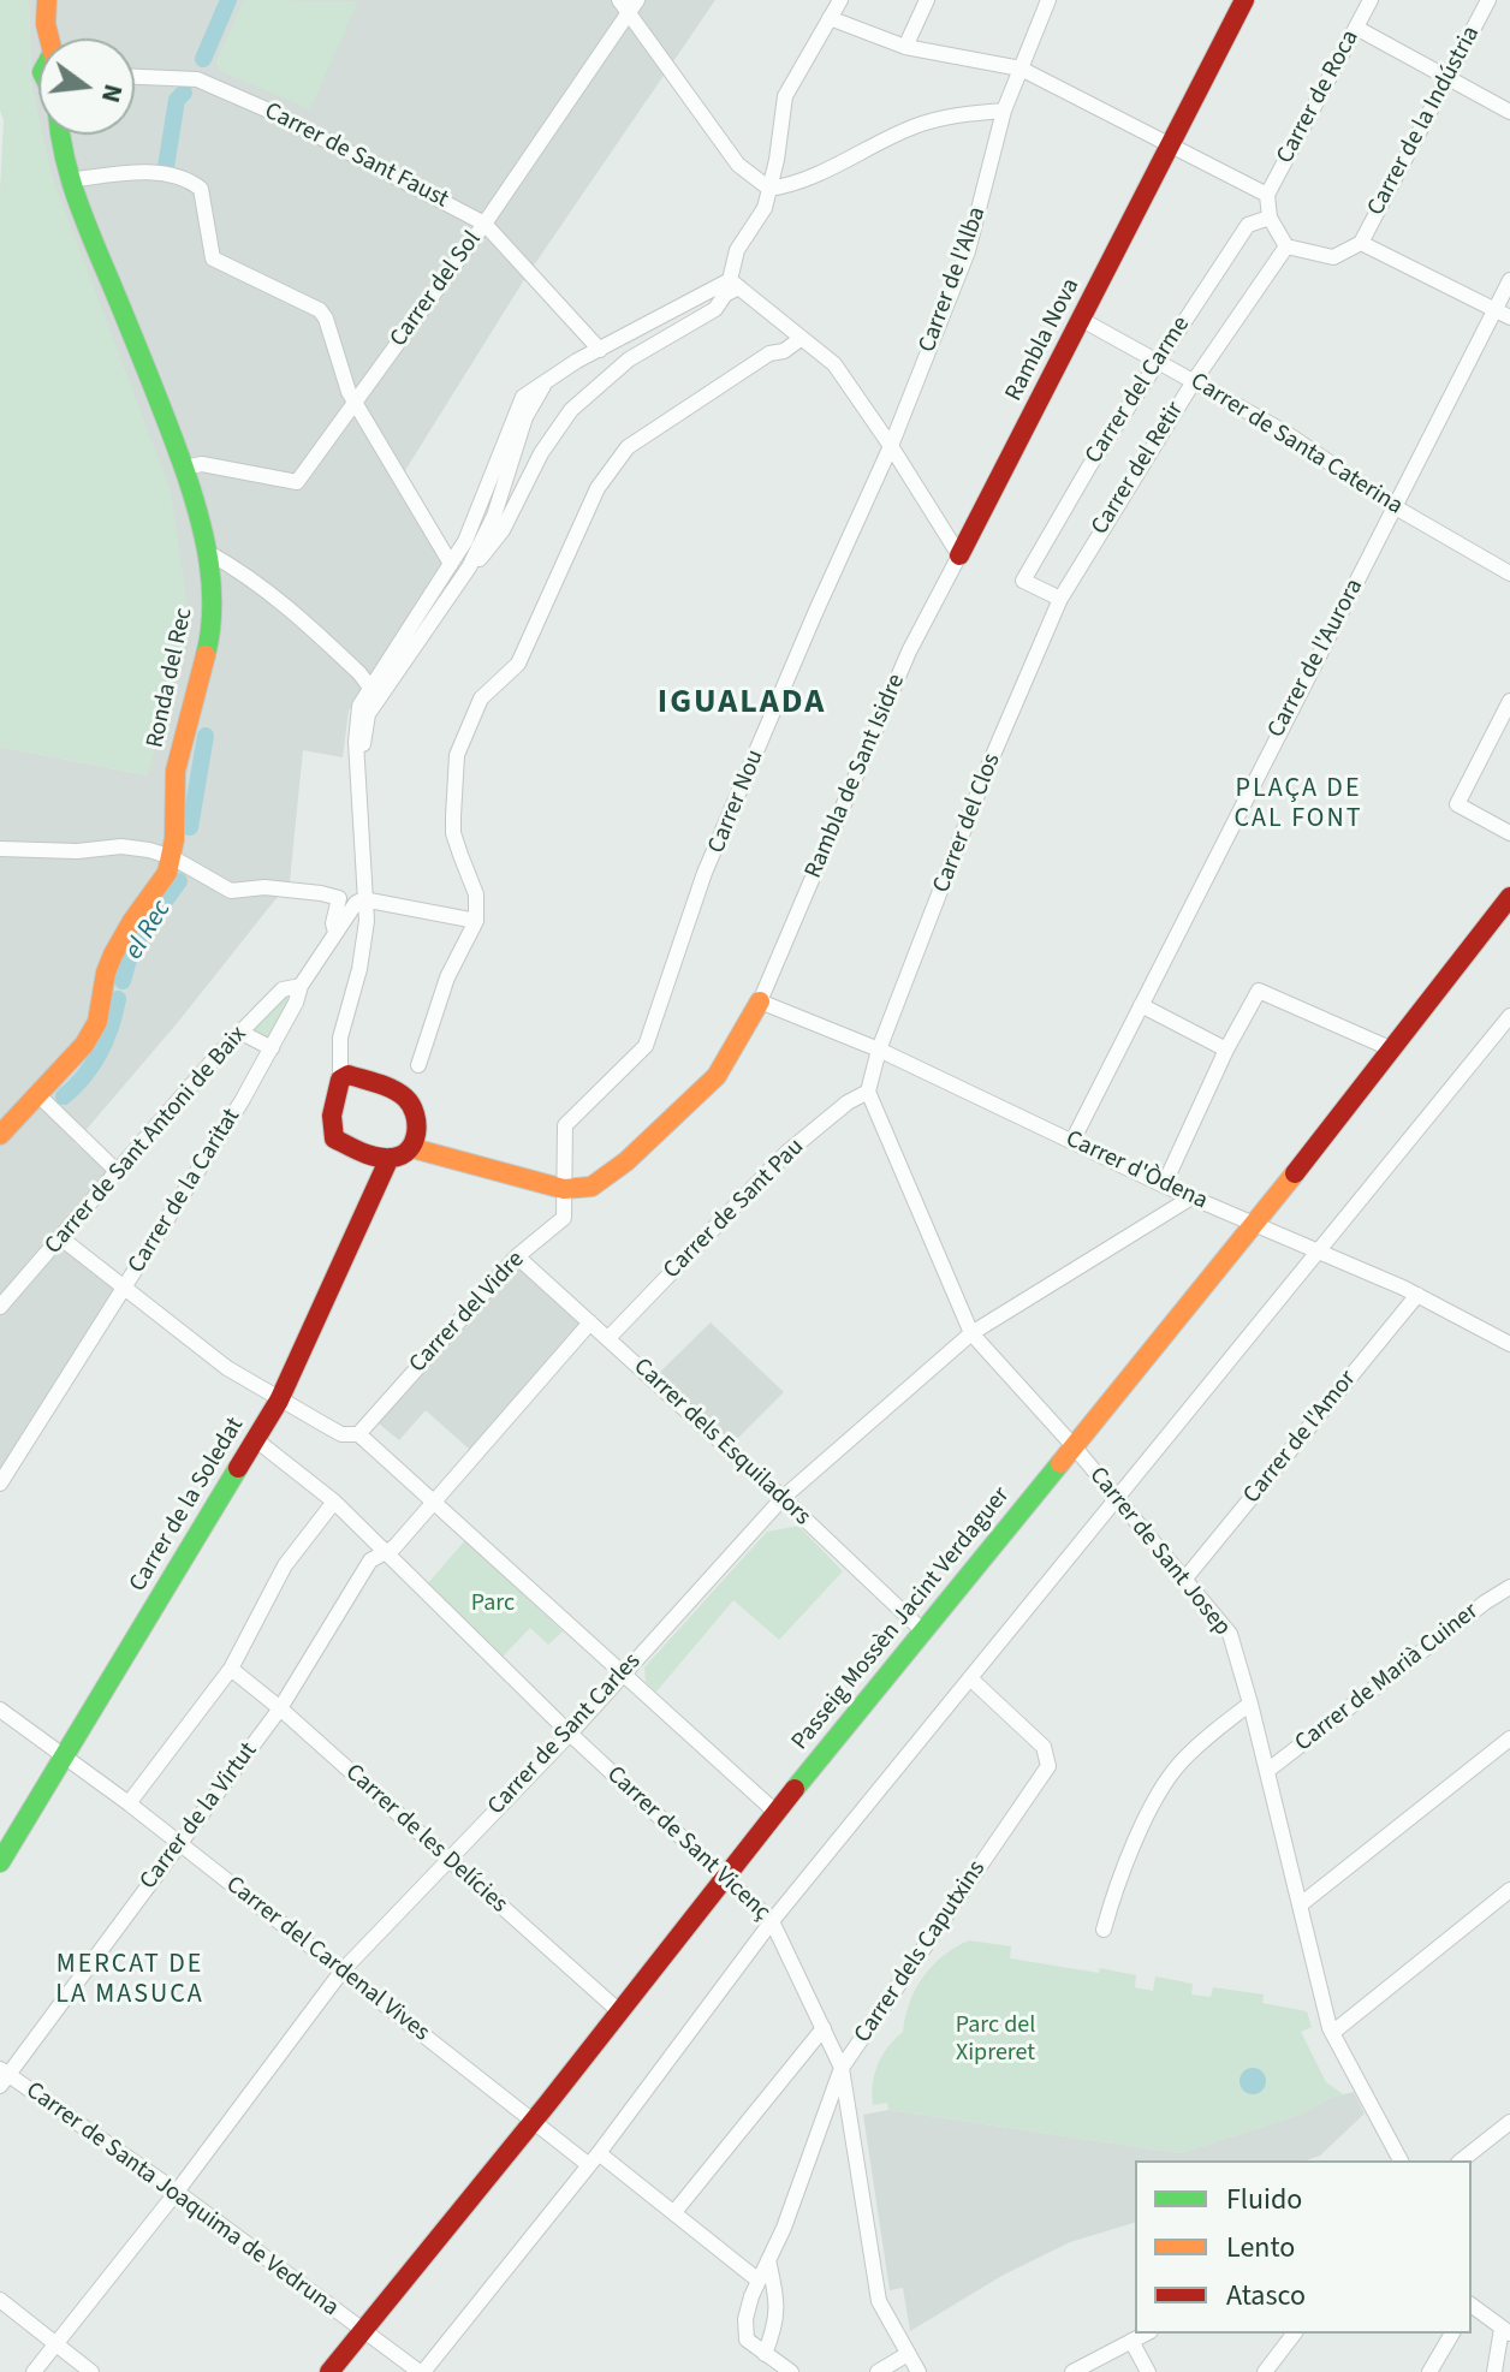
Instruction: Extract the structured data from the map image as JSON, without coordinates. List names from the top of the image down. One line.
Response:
{"streets":{"street":["Carrer de Roca","Carrer de la Indústria","Carrer de Sant Faust","Carrer de l'Alba","Carrer del Sol","Rambla Nova","Carrer del Carme","Carrer de Santa Caterina","Carrer del Retir","Carrer de l'Aurora","Ronda del Rec","Rambla de Sant Isidre","Carrer Nou","Carrer del Clos","Carrer de Sant Antoni de Baix","Carrer d'Òdena","Carrer de la Caritat","Carrer de Sant Pau","Carrer del Vidre","Carrer de l'Amor","Carrer dels Esquiladors","Carrer de la Soledat","Carrer de Sant Josep","Passeig Mossèn Jacint Verdaguer","Carrer de Marià Cuiner","Carrer de Sant Carles","Carrer de la Virtut","Carrer de les Delícies","Carrer de Sant Vicenç","Carrer dels Caputxins","Carrer del Cardenal Vives","Carrer de Santa Joaquima de Vedruna"]},"crossings":[["Carrer de Sant Faust","Carrer del Sol"],["Carrer de l'Alba","Carrer Nou"],["Carrer del Sol","Ronda del Rec"],["Rambla Nova","Carrer de Santa Caterina"],["Rambla Nova","Rambla de Sant Isidre"],["Carrer del Carme","Carrer de Santa Caterina"],["Carrer del Carme","Carrer del Retir"],["Carrer del Carme","Carrer del Clos"],["Carrer de Santa Caterina","Carrer del Retir"],["Carrer de Santa Caterina","Carrer de l'Aurora"],["Carrer del Retir","Carrer del Clos"],["Carrer de l'Aurora","Carrer d'Òdena"],["Rambla de Sant Isidre","Carrer d'Òdena"],["Carrer Nou","Carrer del Vidre"],["Carrer del Clos","Carrer d'Òdena"],["Carrer del Clos","Carrer de Sant Pau"],["Carrer del Clos","Carrer de Sant Josep"],["Carrer de Sant Antoni de Baix","Carrer de la Caritat"],["Carrer d'Òdena","Carrer de l'Amor"],["Carrer d'Òdena","Passeig Mossèn Jacint Verdaguer"],["Carrer d'Òdena","Carrer de Sant Carles"],["Carrer de Sant Pau","Carrer dels Esquiladors"],["Carrer de Sant Pau","Carrer de Sant Josep"],["Carrer del Vidre","Carrer dels Esquiladors"],["Carrer de l'Amor","Carrer de Sant Josep"],["Carrer dels Esquiladors","Passeig Mossèn Jacint Verdaguer"],["Carrer dels Esquiladors","Carrer de Sant Carles"],["Carrer dels Esquiladors","Carrer de la Virtut"],["Carrer de la Soledat","Carrer de Sant Vicenç"],["Carrer de la Soledat","Carrer del Cardenal Vives"],["Carrer de Sant Josep","Passeig Mossèn Jacint Verdaguer"],["Carrer de Sant Josep","Carrer de Marià Cuiner"],["Carrer de Sant Josep","Carrer de Sant Carles"],["Passeig Mossèn Jacint Verdaguer","Carrer de les Delícies"],["Passeig Mossèn Jacint Verdaguer","Carrer de Sant Vicenç"],["Passeig Mossèn Jacint Verdaguer","Carrer del Cardenal Vives"],["Passeig Mossèn Jacint Verdaguer","Carrer de Santa Joaquima de Vedruna"],["Carrer de Sant Carles","Carrer de les Delícies"],["Carrer de Sant Carles","Carrer de Sant Vicenç"],["Carrer de Sant Carles","Carrer del Cardenal Vives"],["Carrer de Sant Carles","Carrer de Santa Joaquima de Vedruna"],["Carrer de la Virtut","Carrer de les Delícies"],["Carrer de la Virtut","Carrer de Sant Vicenç"],["Carrer de la Virtut","Carrer del Cardenal Vives"],["Carrer de la Virtut","Carrer de Santa Joaquima de Vedruna"],["Carrer de Sant Vicenç","Carrer dels Caputxins"],["Carrer dels Caputxins","Carrer del Cardenal Vives"]],"districts":["IGUALADA","PLAÇA DE CAL FONT","MERCAT DE LA MASUCA"],"water":["el Rec"],"parks":["Parc","Parc del Xipreret"],"legend":["Fluido","Lento","Atasco"],"north":"right"}
